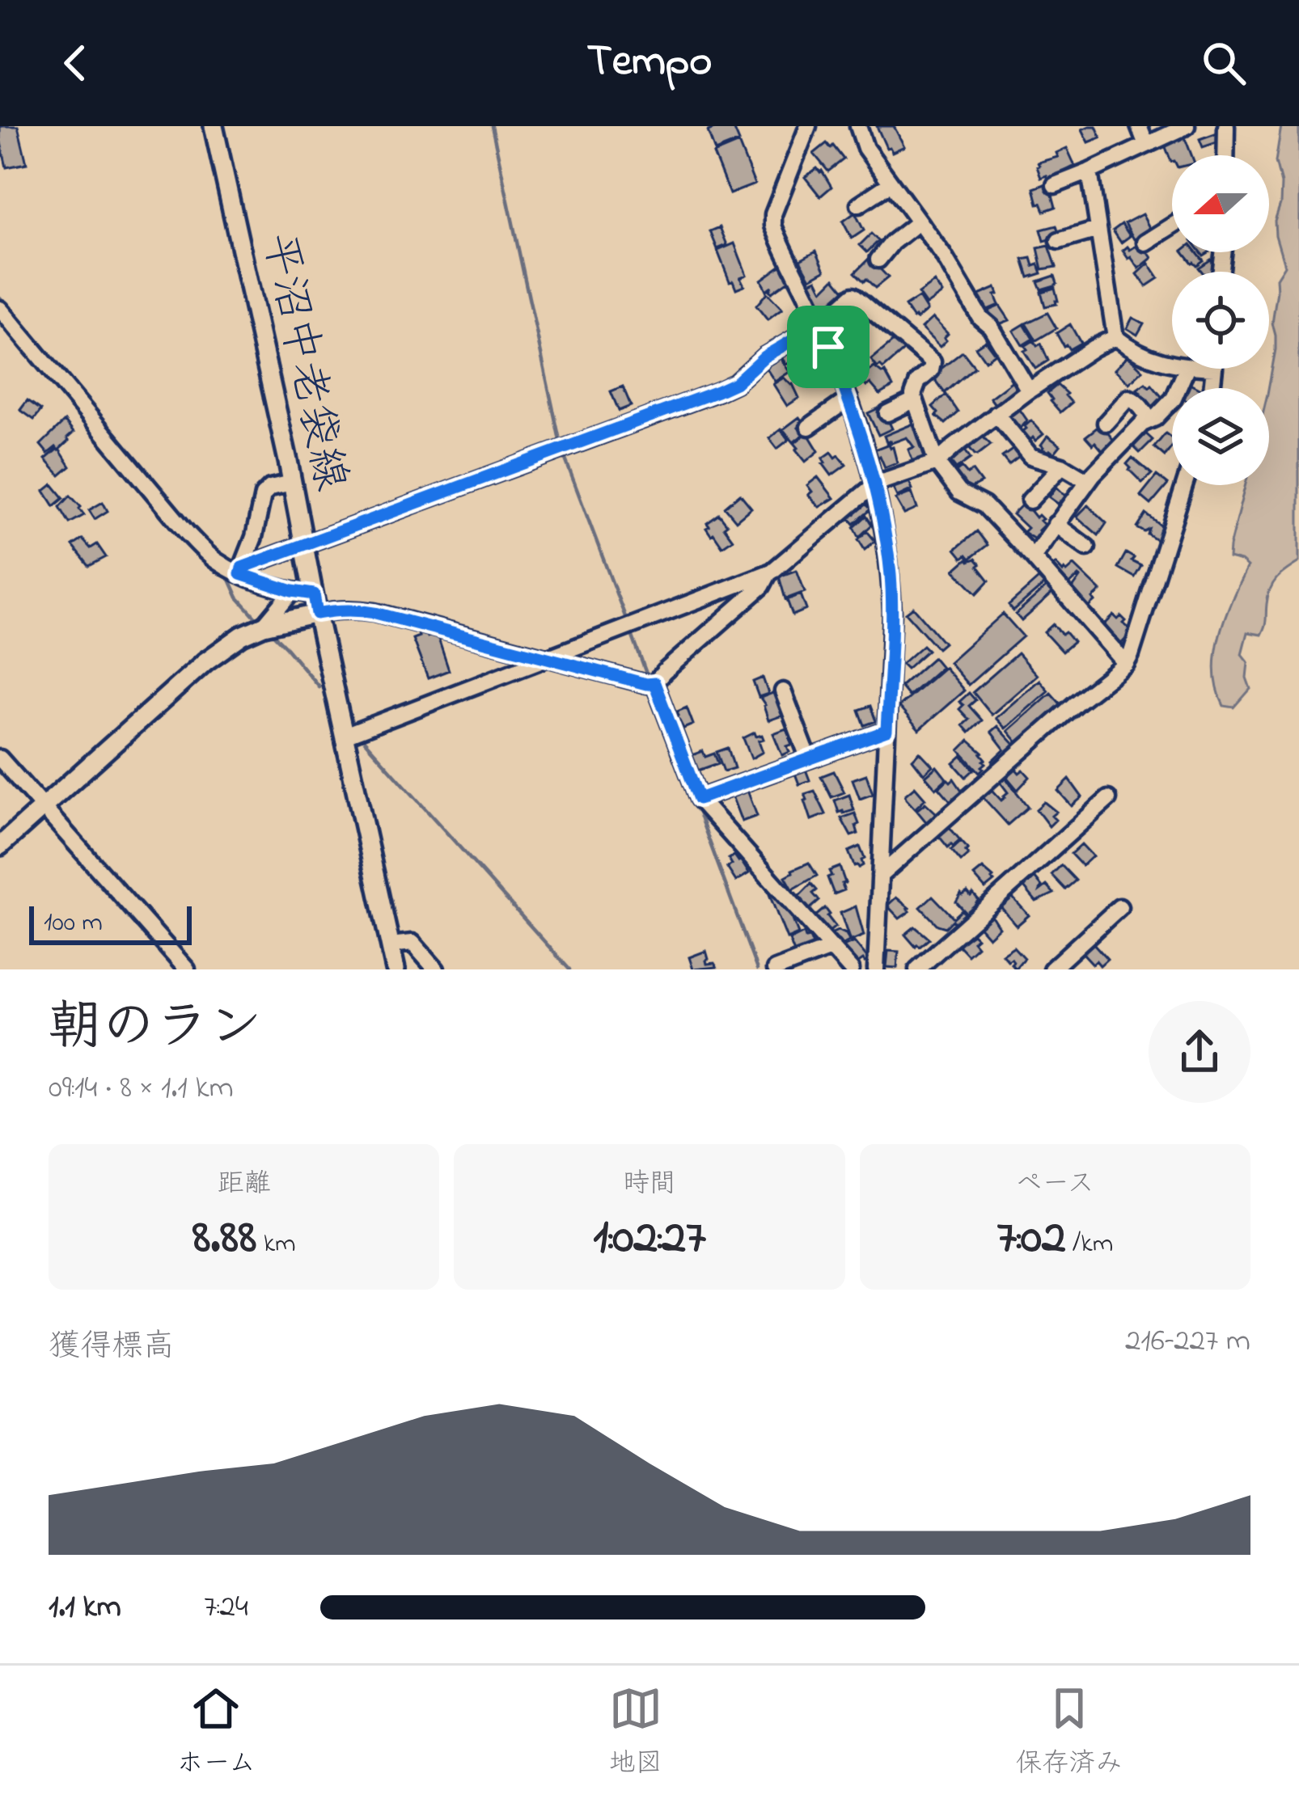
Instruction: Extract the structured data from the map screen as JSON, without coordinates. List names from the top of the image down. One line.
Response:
{"streets":{"main road":["平沼中老袋線"]},"scale_bar":"100 m","north":"left","page":{"header":"Tempo","scale":"100 m","heading":["朝のラン","09:14 · 8 × 1.1 km"],"stats":[["距離","8.88 km"],["時間","1:02:27"],["ペース","7:02 /km"]],"chart":["獲得標高","216–227 m"],"list":[{"name":"1.1 km","note":"7:24"}],"tabs":["ホーム","地図","保存済み"]}}
